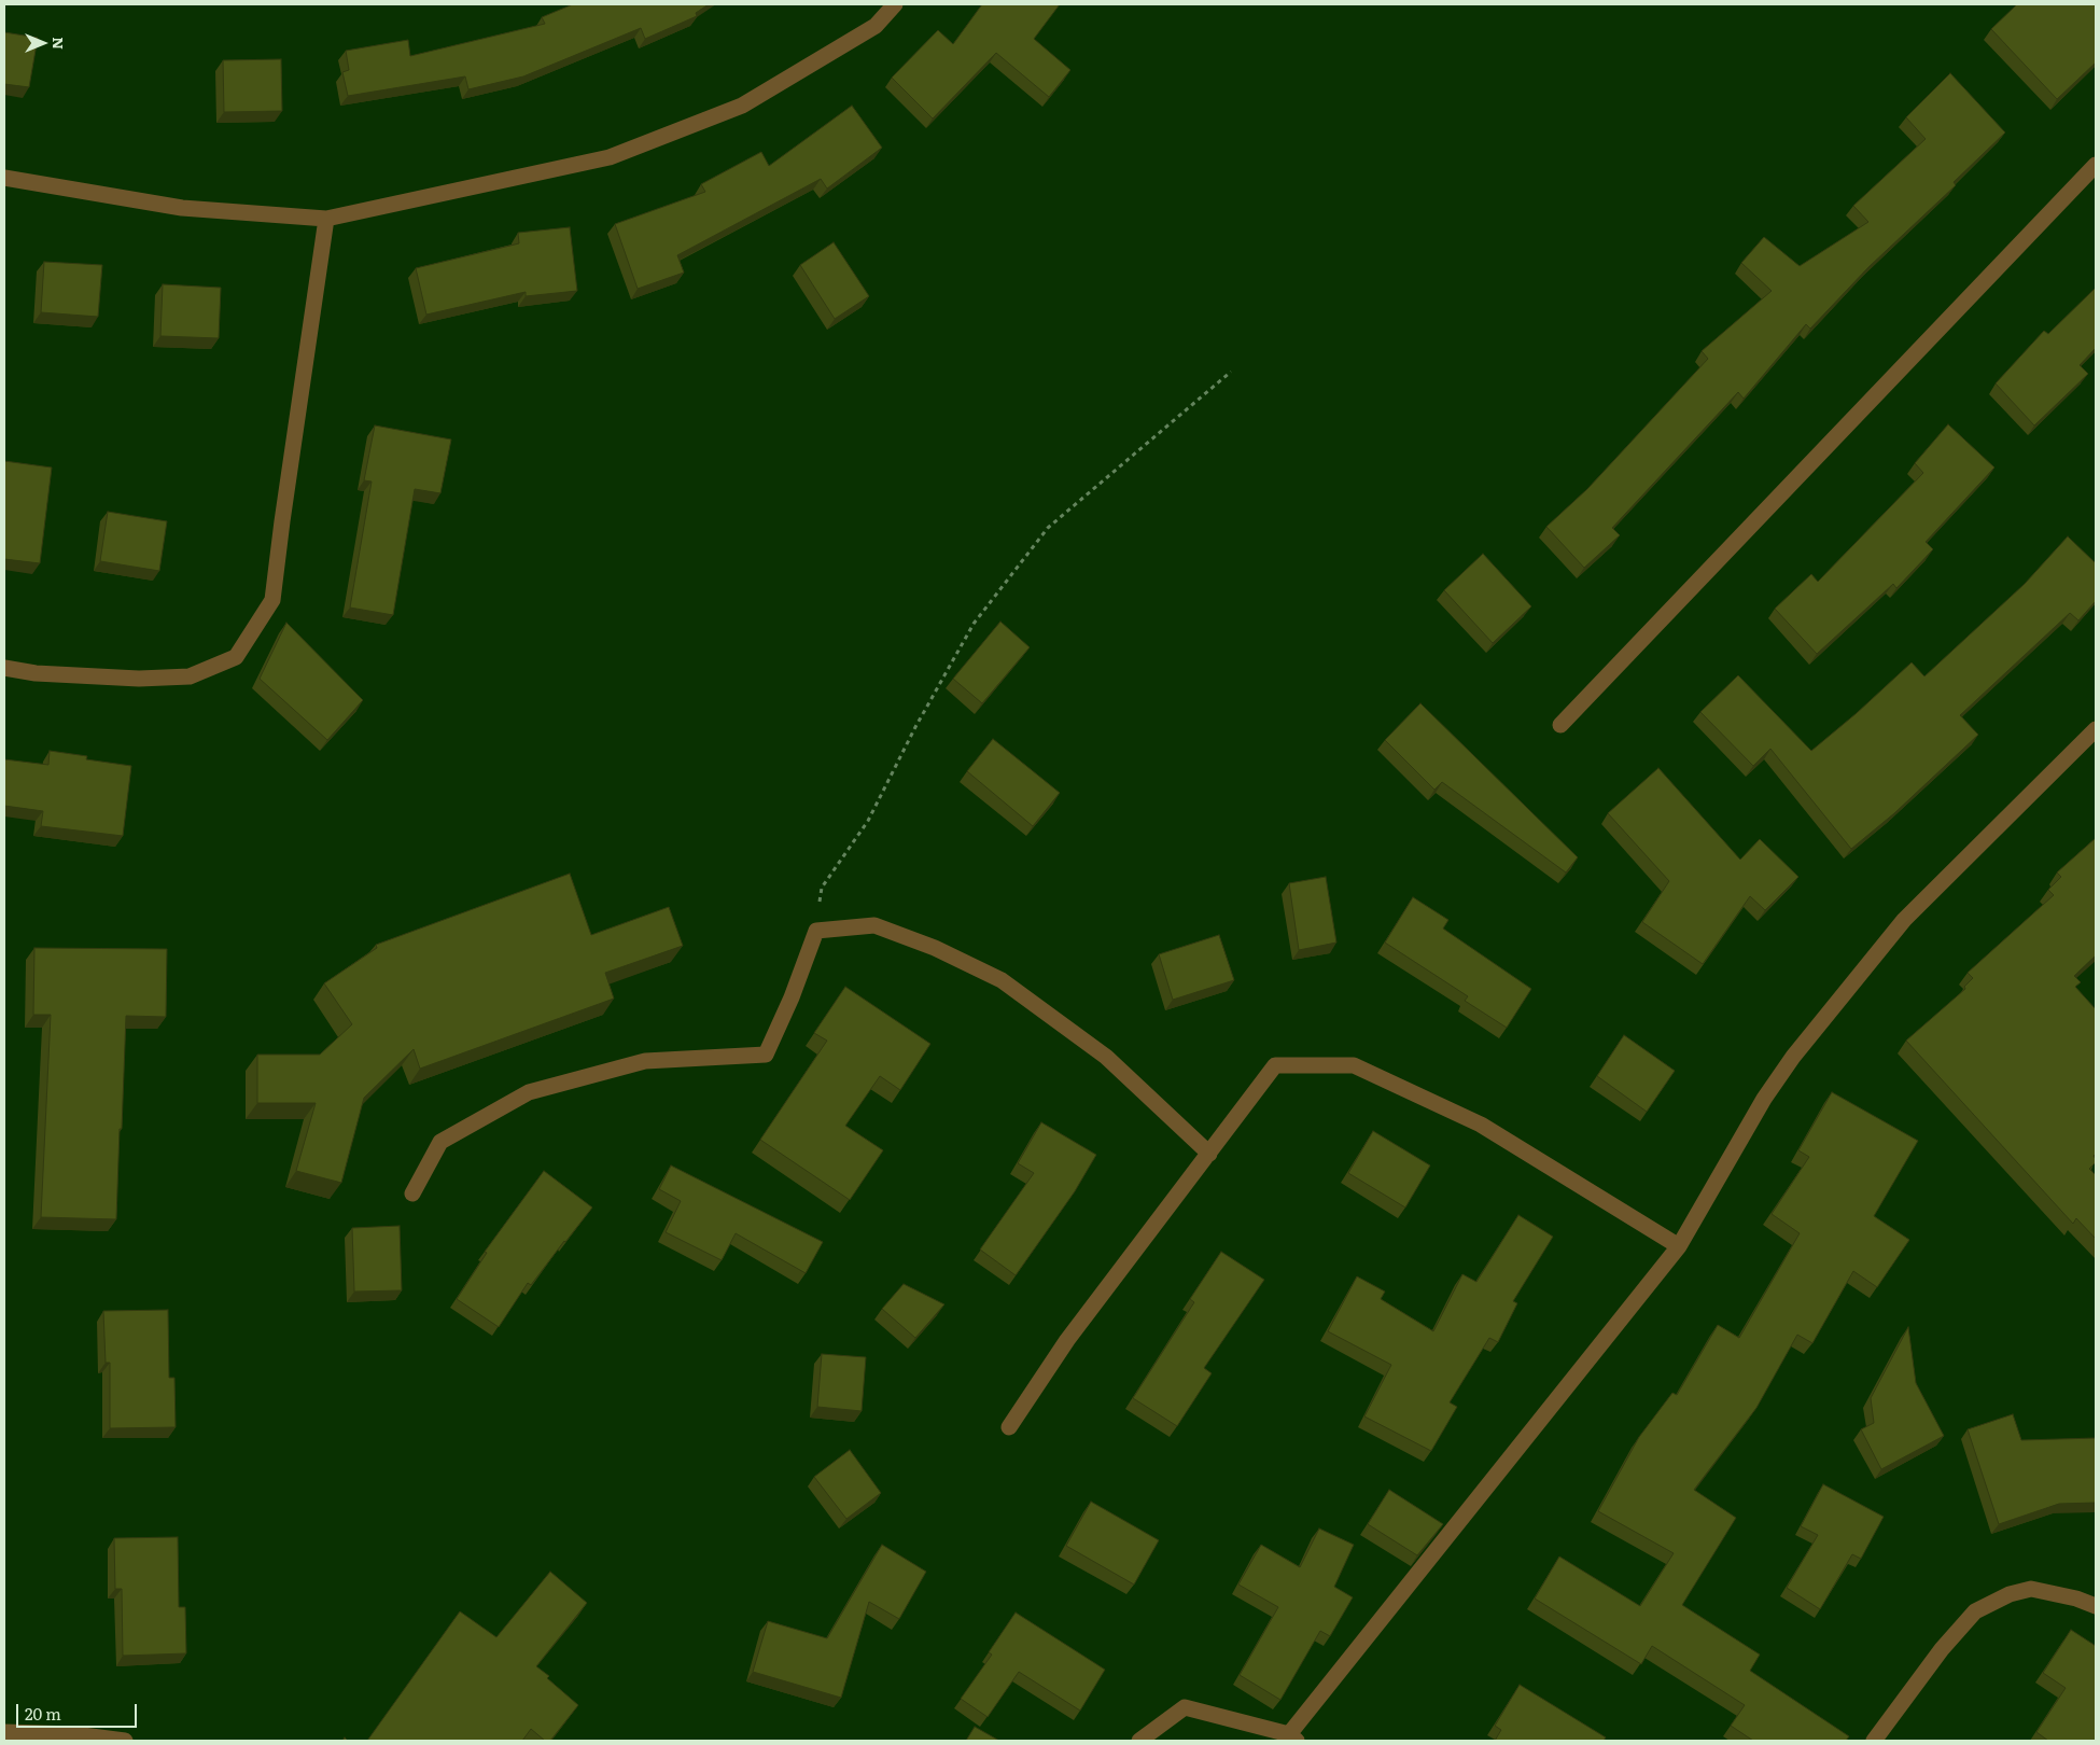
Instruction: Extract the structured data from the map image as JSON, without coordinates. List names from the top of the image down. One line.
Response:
{"scale_bar":"20 m","north":"right"}
